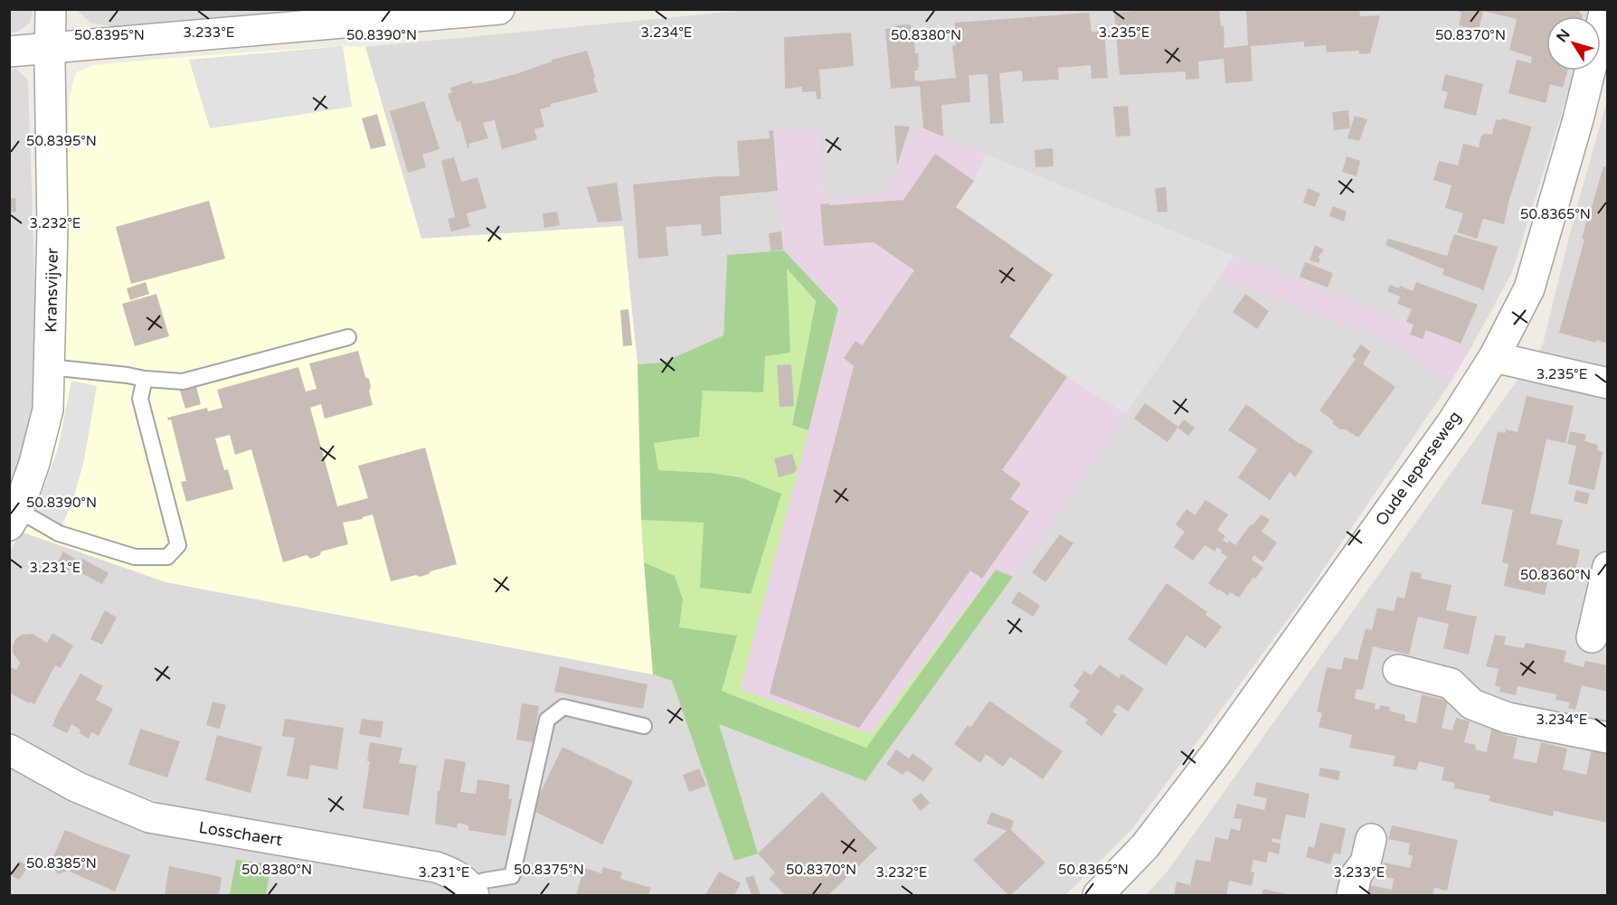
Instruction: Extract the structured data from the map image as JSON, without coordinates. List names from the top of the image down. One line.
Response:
{"streets":{"street":["Kransvijver","Oude Ieperseweg","Losschaert"]},"north":"top left","coordinates":["3.233°E","3.234°E","3.235°E","50.8395°N","50.8390°N","50.8380°N","50.8370°N","50.8365°N","3.232°E","3.231°E","50.8360°N","50.8385°N","50.8375°N"]}
